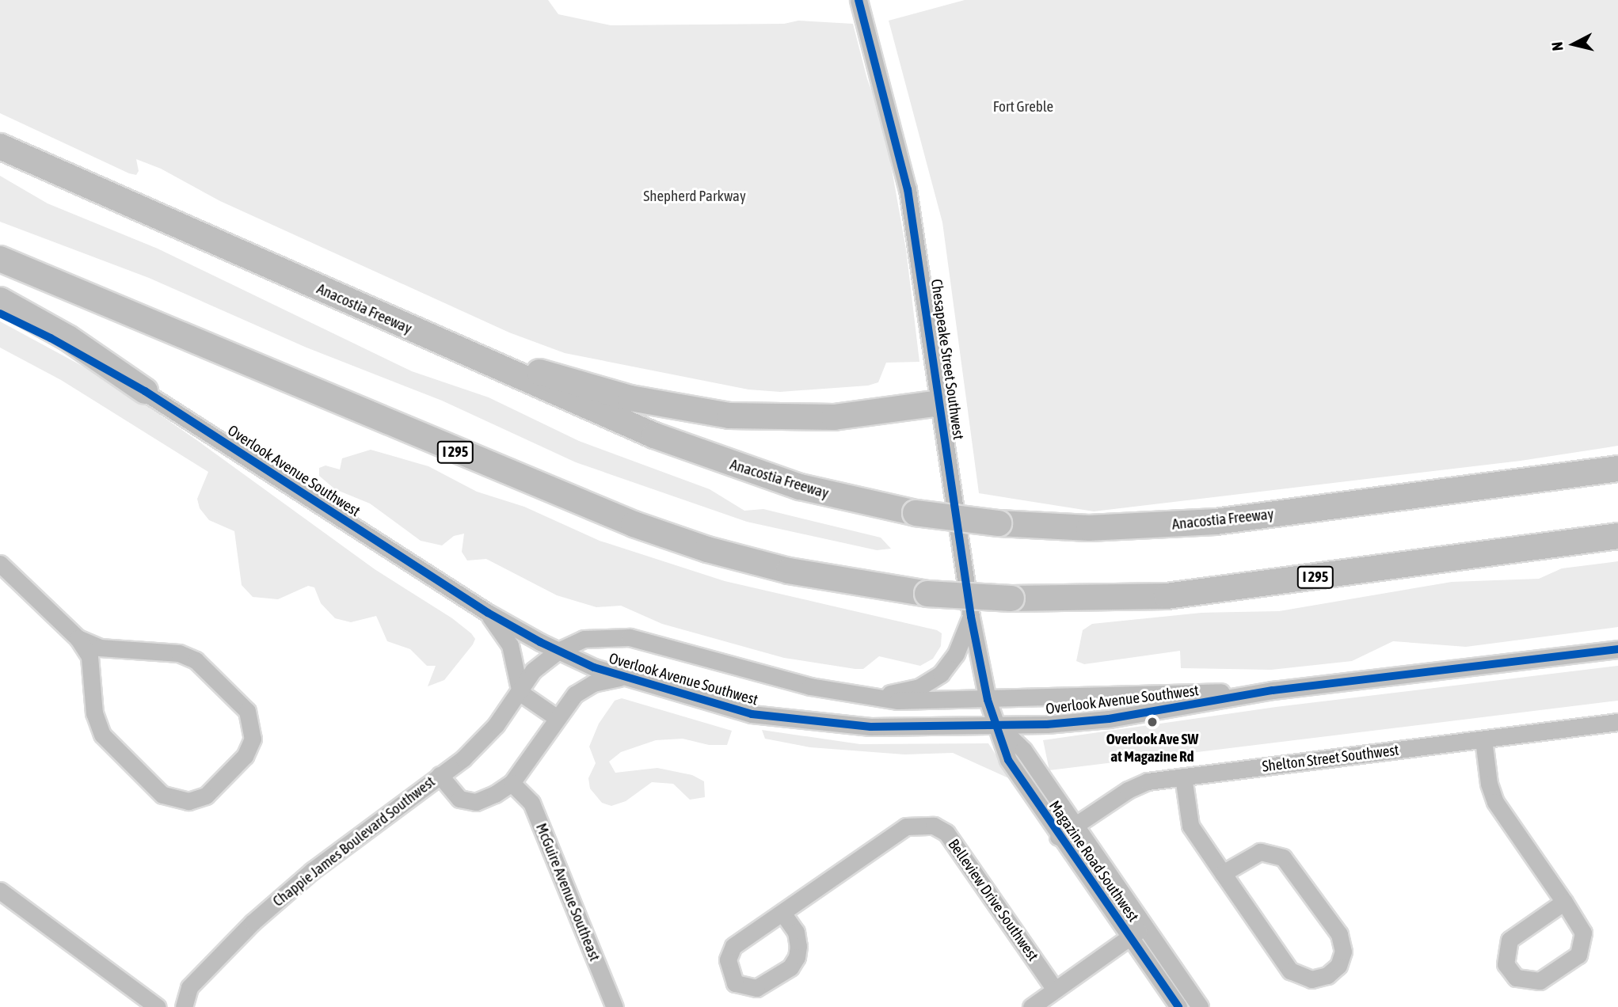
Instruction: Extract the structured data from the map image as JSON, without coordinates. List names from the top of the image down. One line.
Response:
{"streets":{"highway":["Anacostia Freeway","I 295"],"street":["Chesapeake Street Southwest","Overlook Avenue Southwest","Shelton Street Southwest","Chappie James Boulevard Southwest","Magazine Road Southwest","McGuire Avenue Southeast","Belleview Drive Southwest"]},"crossings":[["Chesapeake Street Southwest","Overlook Avenue Southwest"],["Chesapeake Street Southwest","Magazine Road Southwest"],["Overlook Avenue Southwest","Chappie James Boulevard Southwest"],["Overlook Avenue Southwest","Magazine Road Southwest"],["Shelton Street Southwest","Magazine Road Southwest"],["Chappie James Boulevard Southwest","McGuire Avenue Southeast"]],"parks":["Fort Greble","Shepherd Parkway"],"places":["Overlook Ave SW at Magazine Rd"],"north":"left"}
